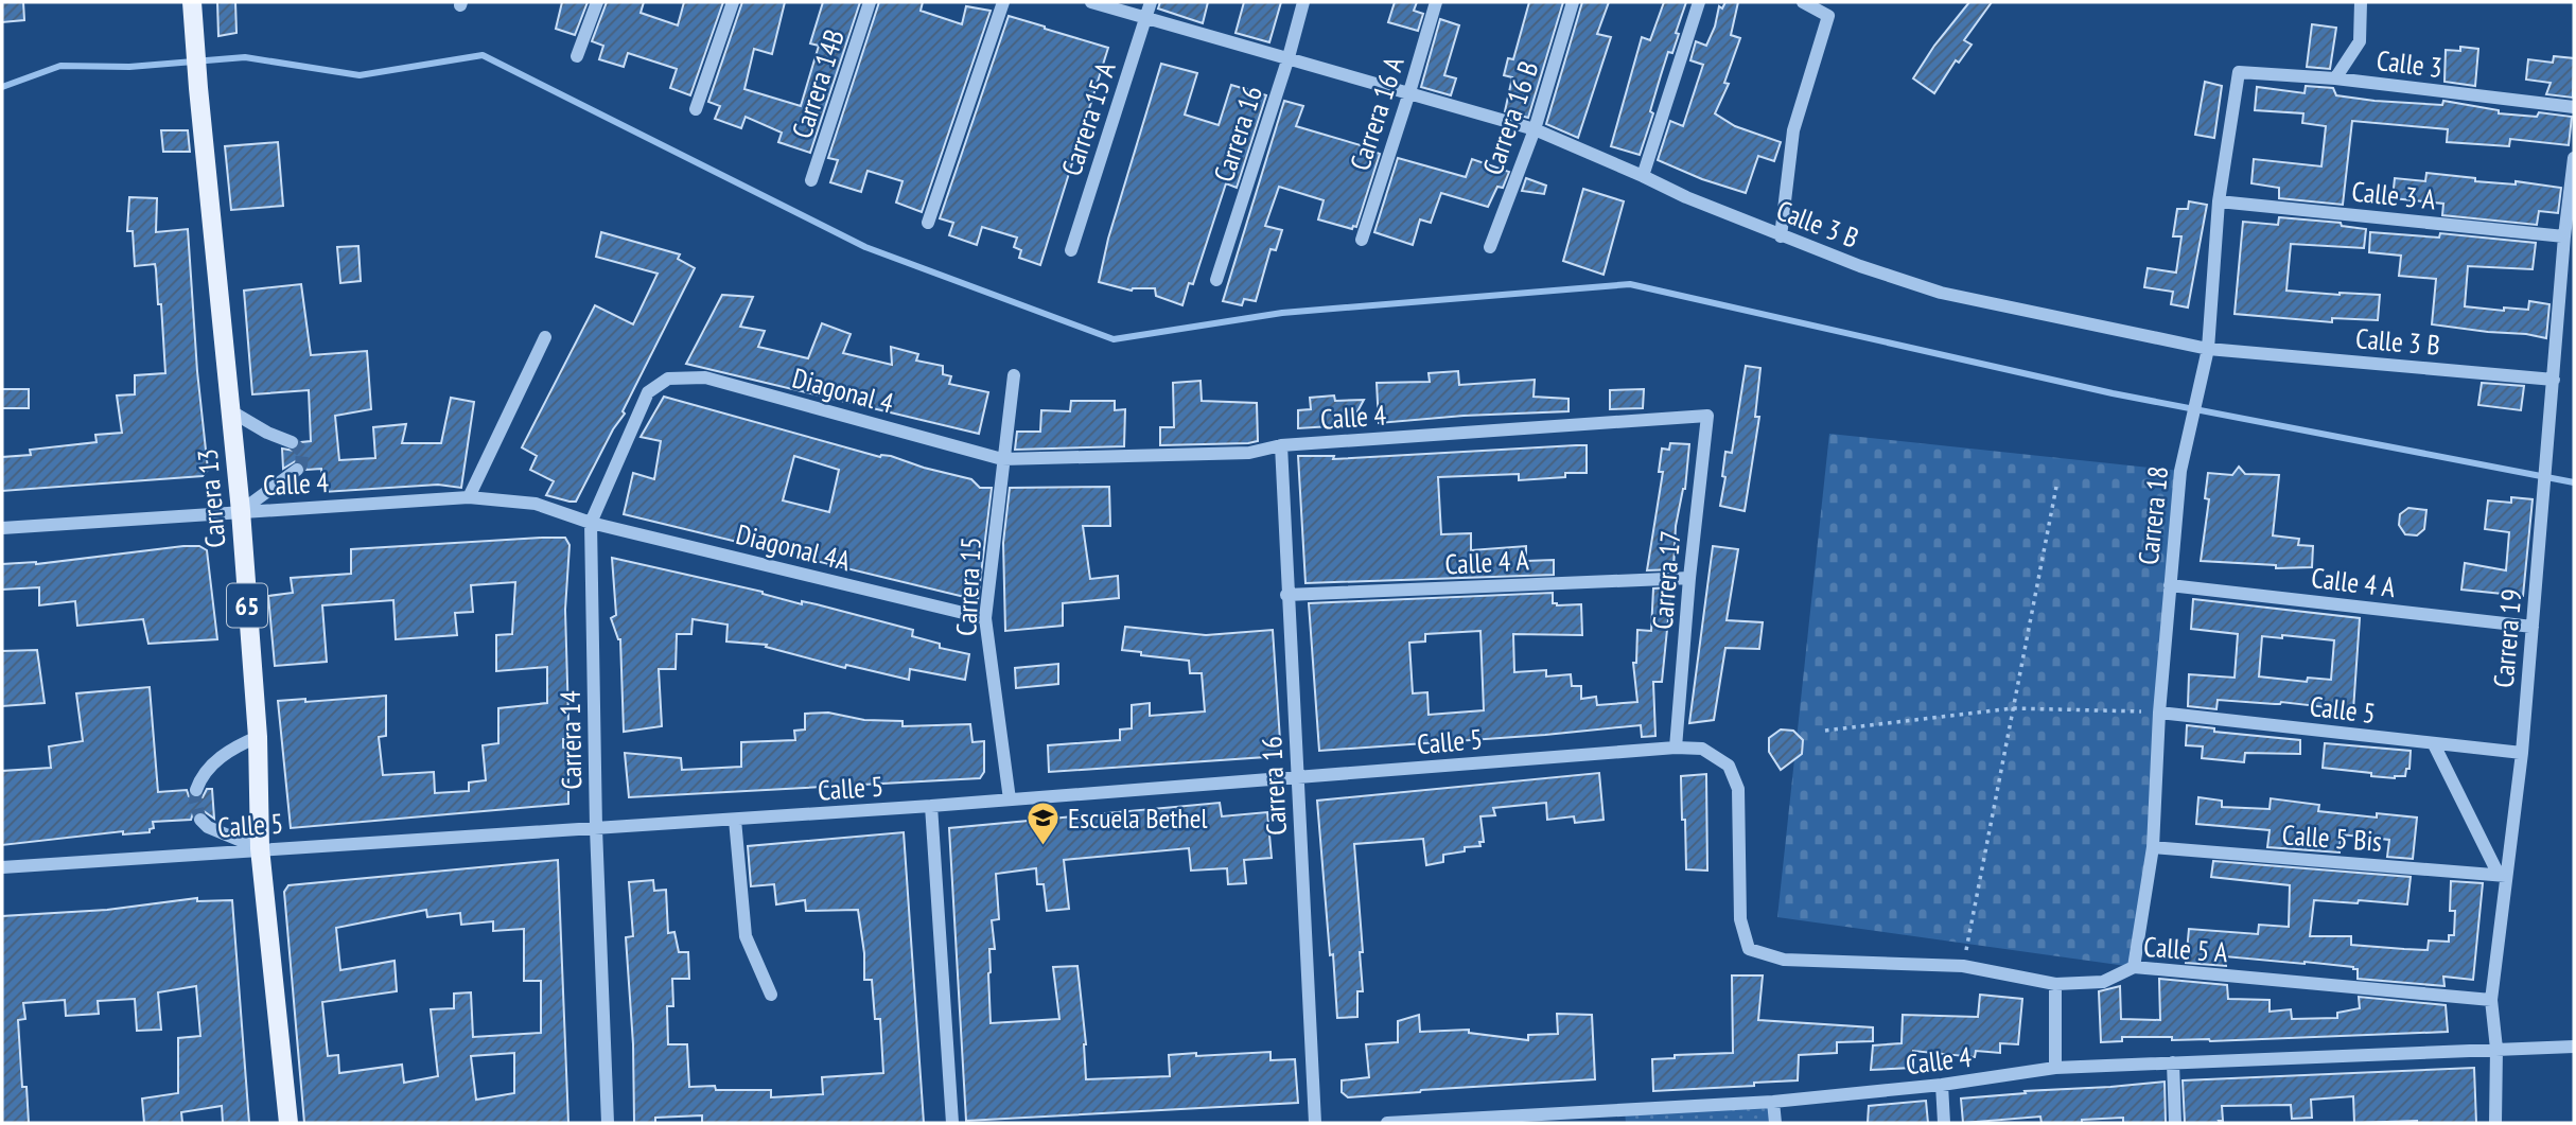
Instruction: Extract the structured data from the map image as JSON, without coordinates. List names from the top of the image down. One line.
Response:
{"streets":{"main road":["Carrera 13","65"],"street":["Calle 3","Carrera 14B","Carrera 16 A","Carrera 16 B","Carrera 15 A","Carrera 16","Calle 3 A","Calle 3 B","Diagonal 4","Calle 4","Carrera 18","Diagonal 4A","Calle 4 A","Carrera 17","Carrera 15","Carrera 19","Calle 5","Carrera 14","Calle 5 Bis","Calle 5 A"]},"crossings":[["Calle 3","Carrera 18"],["Carrera 16 A","Calle 3 B"],["Carrera 16 B","Calle 3 B"],["Carrera 15 A","Calle 3 B"],["Carrera 16","Calle 3 B"],["Carrera 16","Calle 4"],["Carrera 16","Calle 4 A"],["Carrera 16","Calle 5"],["Calle 3 A","Carrera 18"],["Calle 3 A","Carrera 19"],["Calle 3 B","Carrera 18"],["Calle 3 B","Carrera 19"],["Diagonal 4","Calle 4"],["Diagonal 4","Carrera 15"],["Diagonal 4","Carrera 14"],["Calle 4","Carrera 13"],["Calle 4","Diagonal 4A"],["Calle 4","Carrera 17"],["Calle 4","Carrera 15"],["Calle 4","Carrera 19"],["Calle 4","Carrera 14"],["Carrera 13","Calle 5"],["Carrera 18","Calle 4 A"],["Carrera 18","Calle 5"],["Carrera 18","Calle 5 Bis"],["Carrera 18","Calle 5 A"],["Diagonal 4A","Carrera 15"],["Diagonal 4A","Carrera 14"],["Calle 4 A","Carrera 17"],["Calle 4 A","Carrera 19"],["Carrera 17","Calle 5"],["Carrera 15","Calle 5"],["Carrera 19","Calle 5"],["Carrera 19","Calle 5 Bis"],["Carrera 19","Calle 5 A"],["Calle 5","Carrera 14"],["Calle 5","Calle 5 A"]],"places":{"school or university":["Escuela Bethel"]}}
